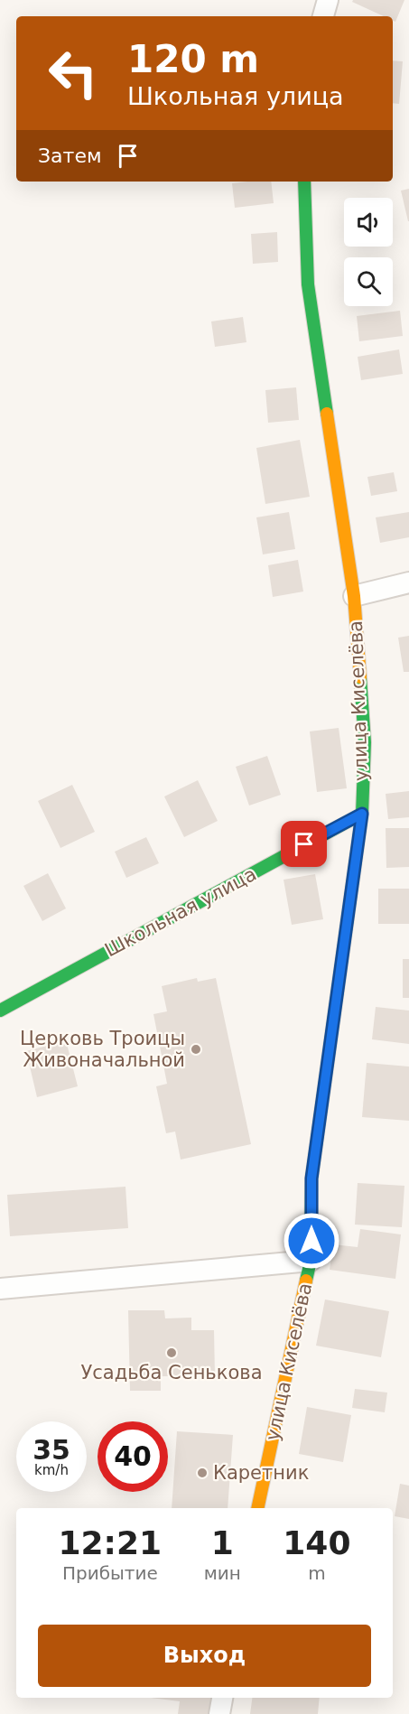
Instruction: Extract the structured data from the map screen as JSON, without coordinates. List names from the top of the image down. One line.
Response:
{"streets":{"street":["улица Киселёва","Школьная улица"]},"crossings":[["улица Киселёва","Школьная улица"]],"places":["Церковь Троицы Живоначальной","Усадьба Сенькова","Каретник"],"page":{"turn":["120 m","Школьная улица"],"then":"Затем","speed":"35 km/h","limit":"40","eta":["12:21","Прибытие","1","мин","140","m"],"buttons":"Выход"}}
